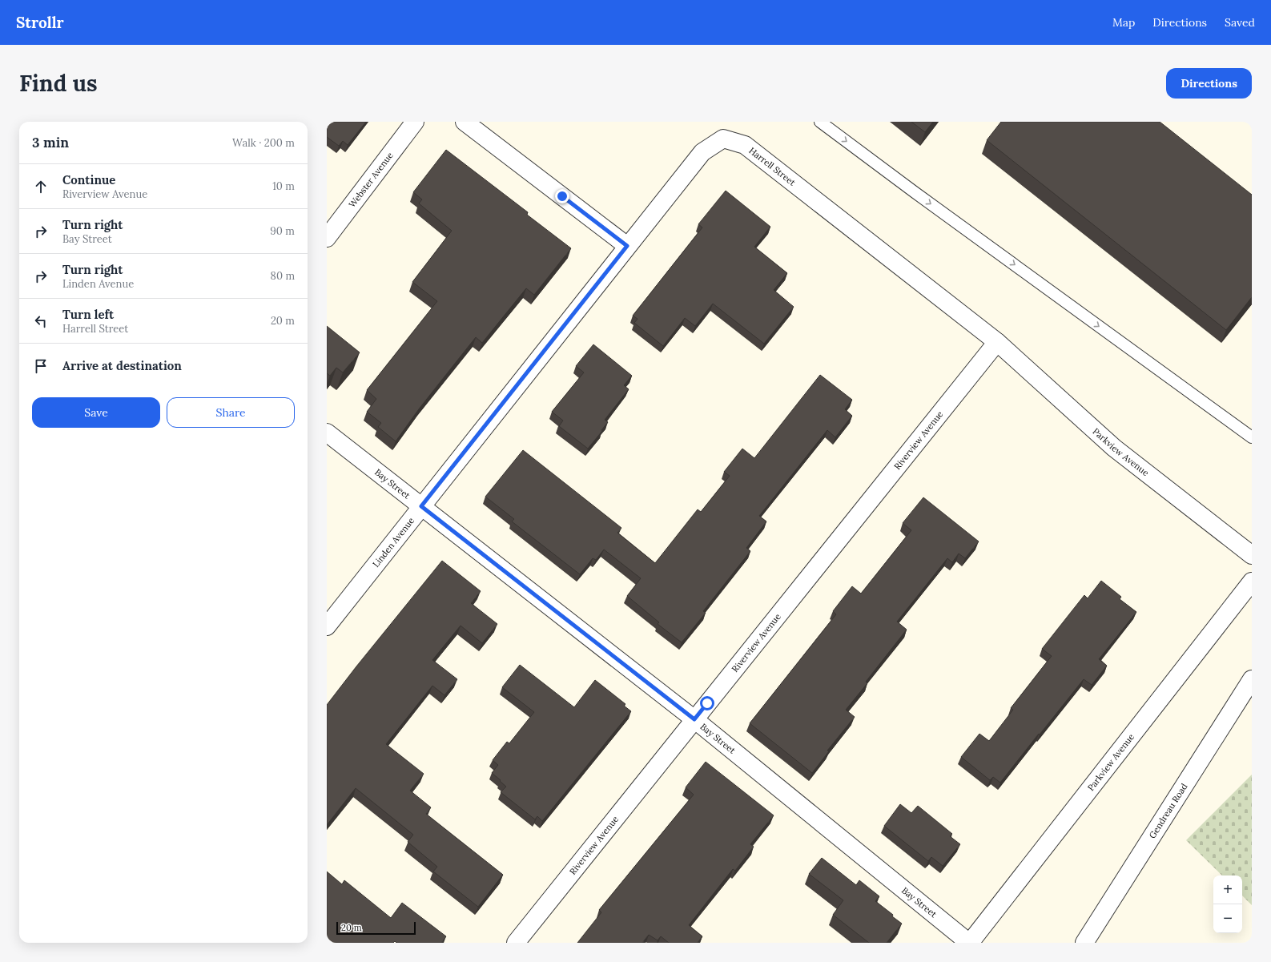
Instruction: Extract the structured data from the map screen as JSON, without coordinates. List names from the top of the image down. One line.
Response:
{"streets":{"street":["Harrell Street","Webster Avenue","Riverview Avenue","Parkview Avenue","Bay Street","Linden Avenue","Gendreau Road"]},"crossings":[["Harrell Street","Riverview Avenue"],["Harrell Street","Parkview Avenue"],["Harrell Street","Linden Avenue"],["Riverview Avenue","Parkview Avenue"],["Riverview Avenue","Bay Street"],["Parkview Avenue","Bay Street"],["Bay Street","Linden Avenue"]],"scale_bar":"20 m","page":{"header":"Strollr","nav":["Map","Directions","Saved"],"buttons":["Directions",["Save","Share"]],"title":"Find us","heading":["3 min","Walk · 200 m"],"list":[["Continue","Riverview Avenue","10 m"],["Turn right","Bay Street","90 m"],["Turn right","Linden Avenue","80 m"],["Turn left","Harrell Street","20 m"],"Arrive at destination"],"map_buttons":["+","−"],"scale":"20 m"}}
